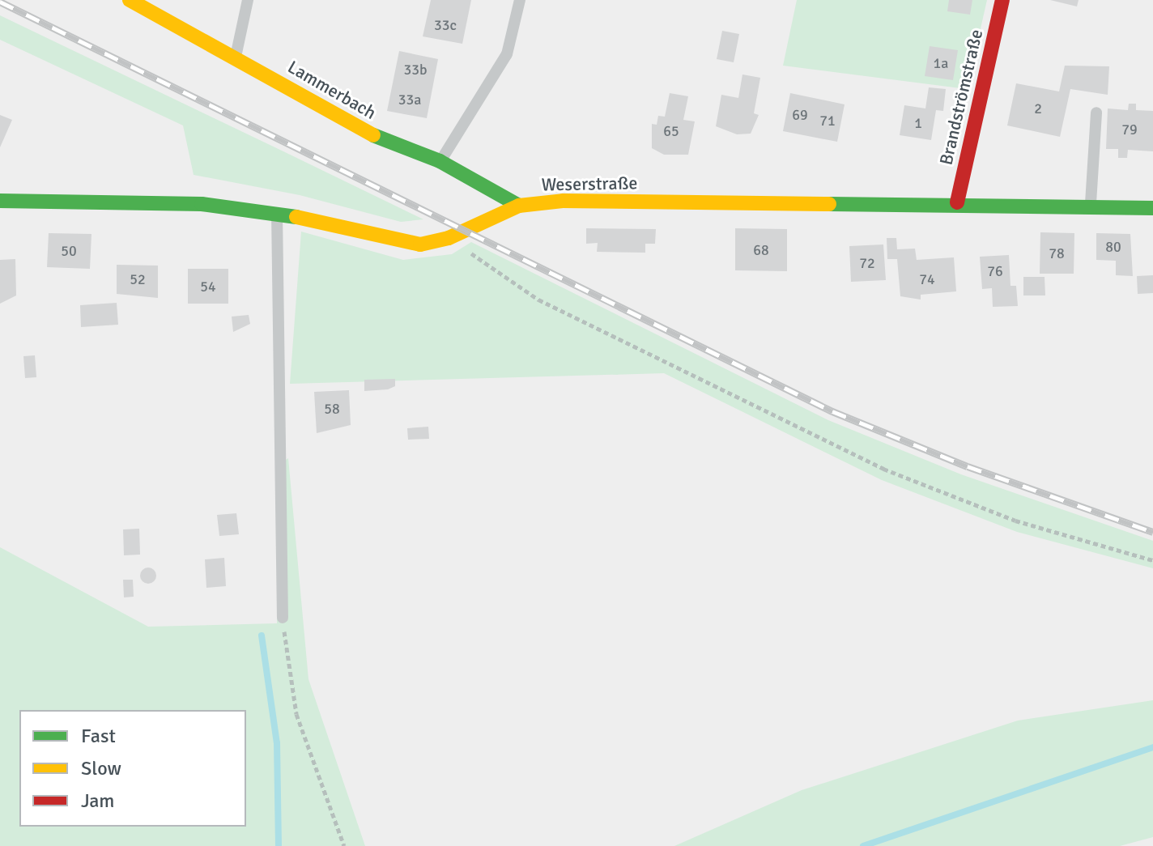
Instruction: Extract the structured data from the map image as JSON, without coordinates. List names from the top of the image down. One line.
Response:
{"streets":{"main road":["Lammerbach","Brandströmstraße","Weserstraße"]},"crossings":[["Lammerbach","Weserstraße"],["Brandströmstraße","Weserstraße"]],"house_numbers":["33c","1a","33b","33a","2","69","71","1","79","65","80","68","50","78","72","76","52","74","54","58"],"legend":["Fast","Slow","Jam"]}
